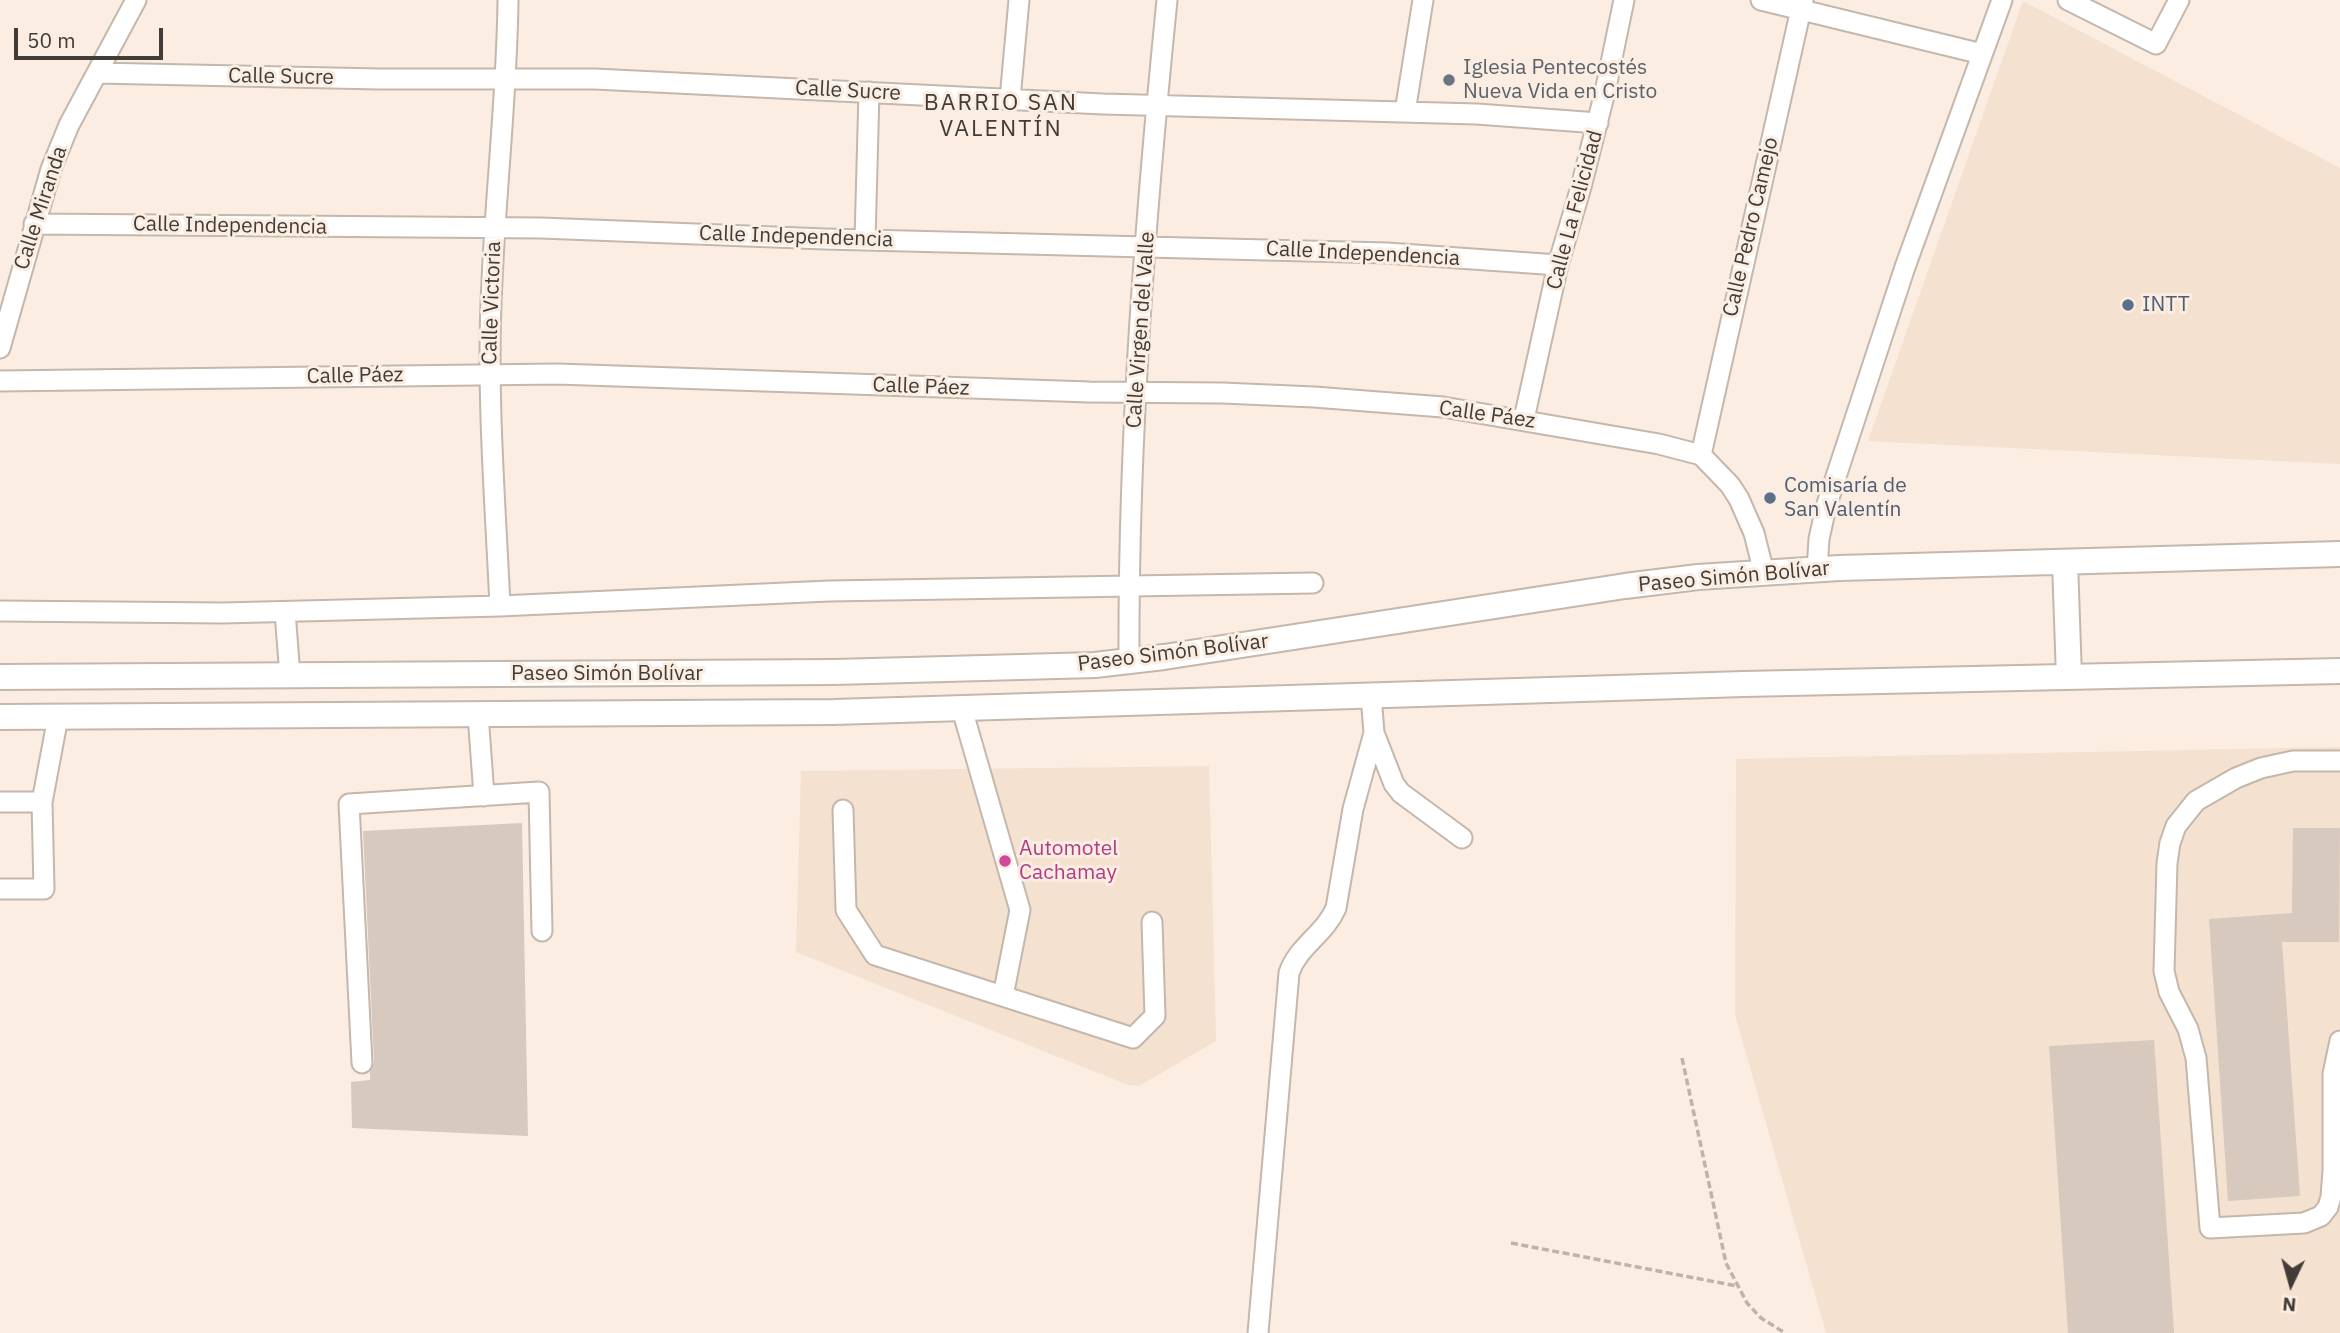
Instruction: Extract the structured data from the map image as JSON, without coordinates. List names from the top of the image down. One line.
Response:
{"streets":{"main road":["Paseo Simón Bolívar"],"street":["Calle Sucre","Calle Miranda","Calle La Felicidad","Calle Independencia","Calle Pedro Camejo","Calle Victoria","Calle Virgen del Valle","Calle Páez"]},"crossings":[["Calle Sucre","Calle Miranda"],["Calle Sucre","Calle La Felicidad"],["Calle Sucre","Calle Victoria"],["Calle Sucre","Calle Virgen del Valle"],["Calle Miranda","Calle Independencia"],["Calle La Felicidad","Calle Independencia"],["Calle La Felicidad","Calle Páez"],["Calle Independencia","Calle Victoria"],["Calle Independencia","Calle Virgen del Valle"],["Calle Pedro Camejo","Calle Páez"],["Calle Victoria","Calle Páez"],["Calle Virgen del Valle","Calle Páez"],["Calle Virgen del Valle","Paseo Simón Bolívar"]],"districts":["BARRIO SAN VALENTÍN"],"places":["Iglesia Pentecostés Nueva Vida en Cristo","INTT","Comisaría de San Valentín","Automotel Cachamay"],"scale_bar":"50 m","north":"bottom"}
